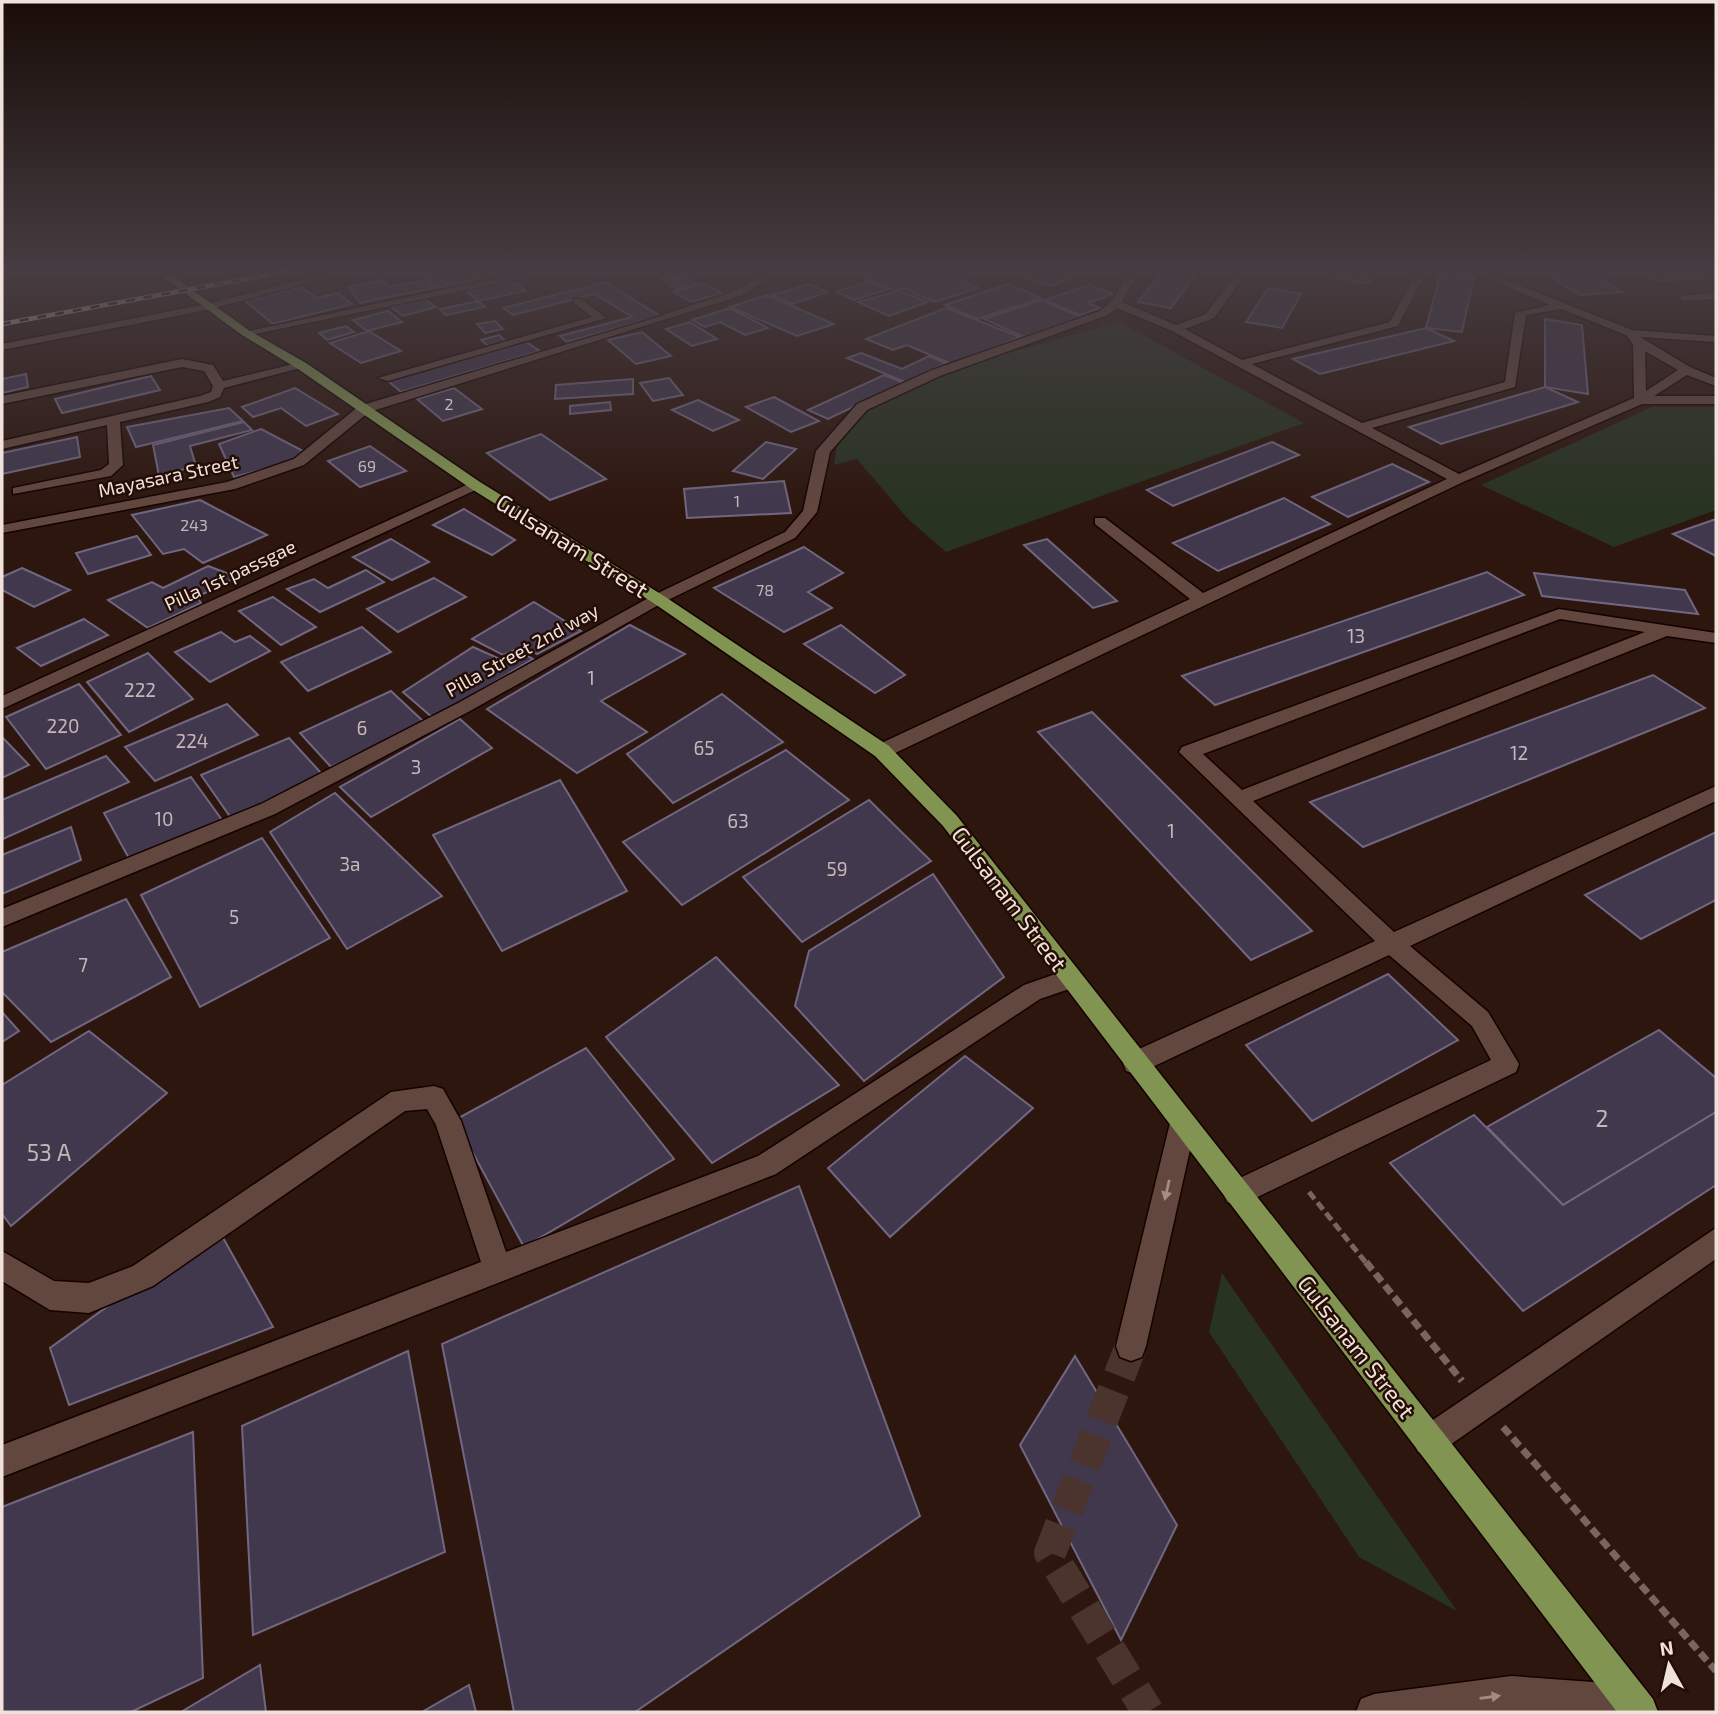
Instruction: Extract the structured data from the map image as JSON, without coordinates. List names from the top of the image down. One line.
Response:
{"streets":{"main road":["Gulsanam Street"],"street":["Mayasara Street","Pilla 1st passgae","Pilla Street 2nd way"]},"crossings":[["Mayasara Street","Gulsanam Street"],["Gulsanam Street","Pilla 1st passgae"],["Gulsanam Street","Pilla Street 2nd way"]],"house_numbers":["2","69","1","243","78","13","1","222","220","6","224","65","12","3","10","63","1","3a","59","5","7","2","53 А"],"north":"top"}
